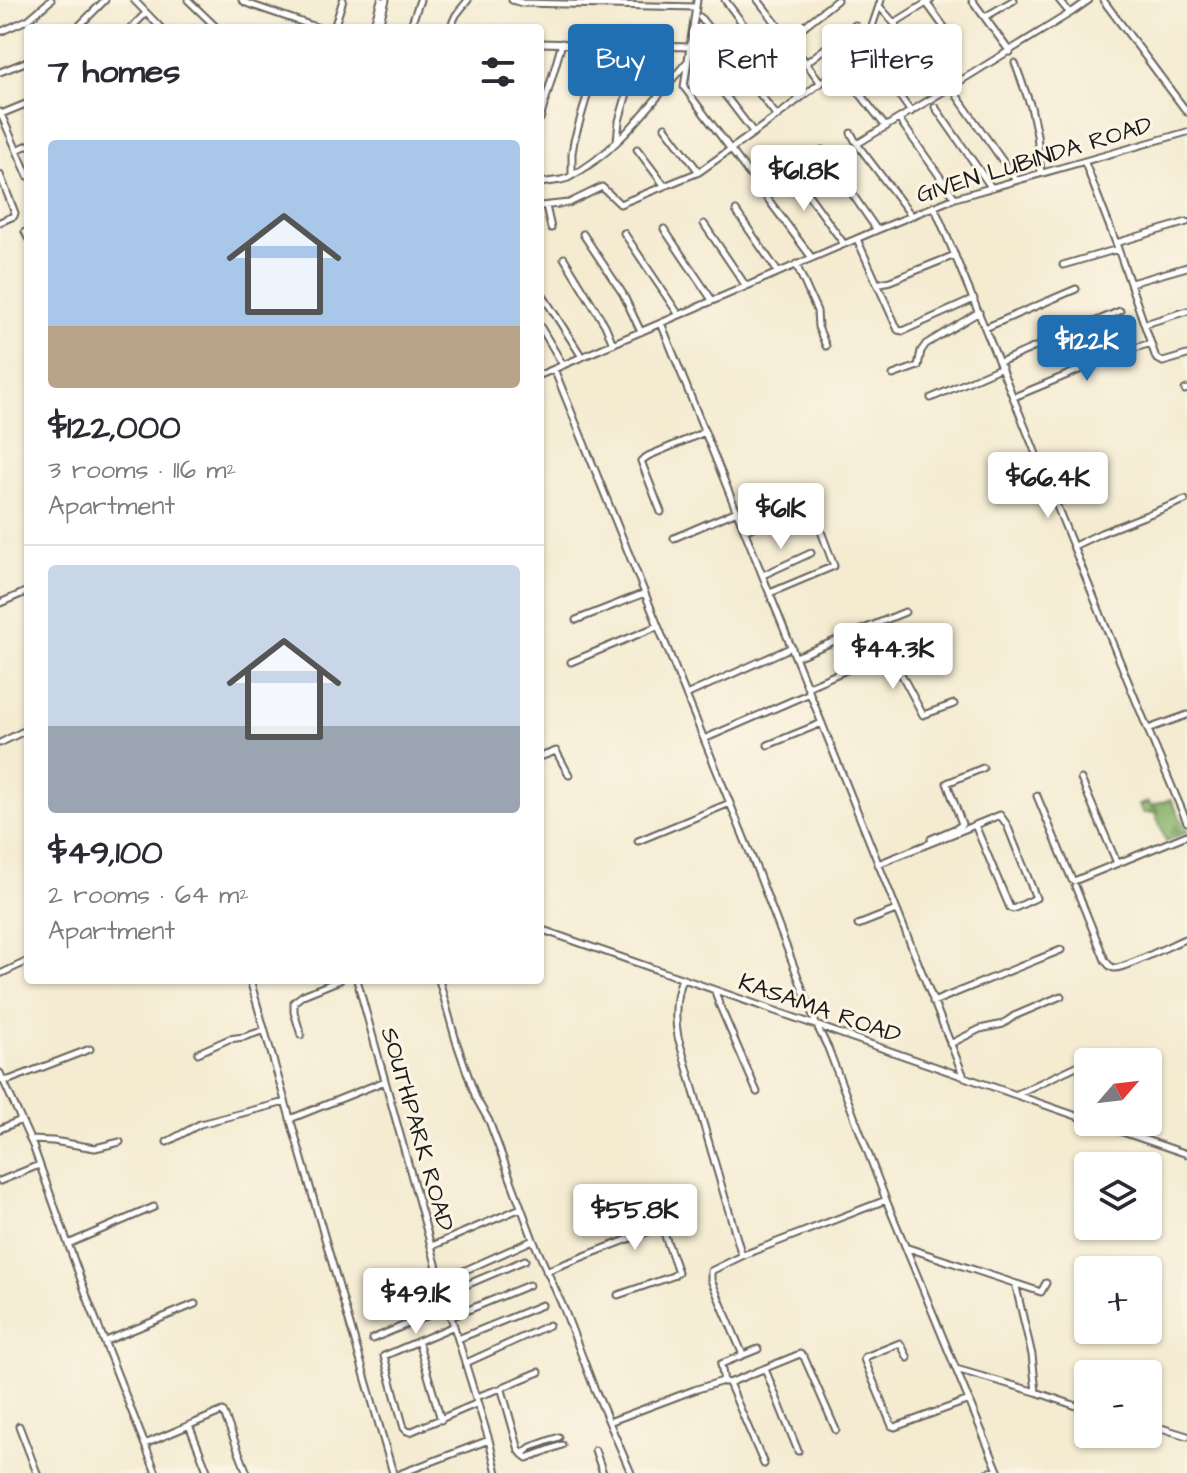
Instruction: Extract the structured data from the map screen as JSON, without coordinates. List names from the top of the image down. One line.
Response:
{"streets":{"street":["GIVEN LUBINDA ROAD","KASAMA ROAD","SOUTHPARK ROAD"]},"north":"top right","page":{"chip":["Buy","Rent","Filters"],"heading":"7 homes","list":[{"name":"$122,000","note":"3 rooms · 116 m² · Apartment"},{"name":"$49,100","note":"2 rooms · 64 m² · Apartment"}],"price":["$61.8K","$122K","$66.4K","$61K","$44.3K","$55.8K","$49.1K"],"map_buttons":["+","−"]}}
